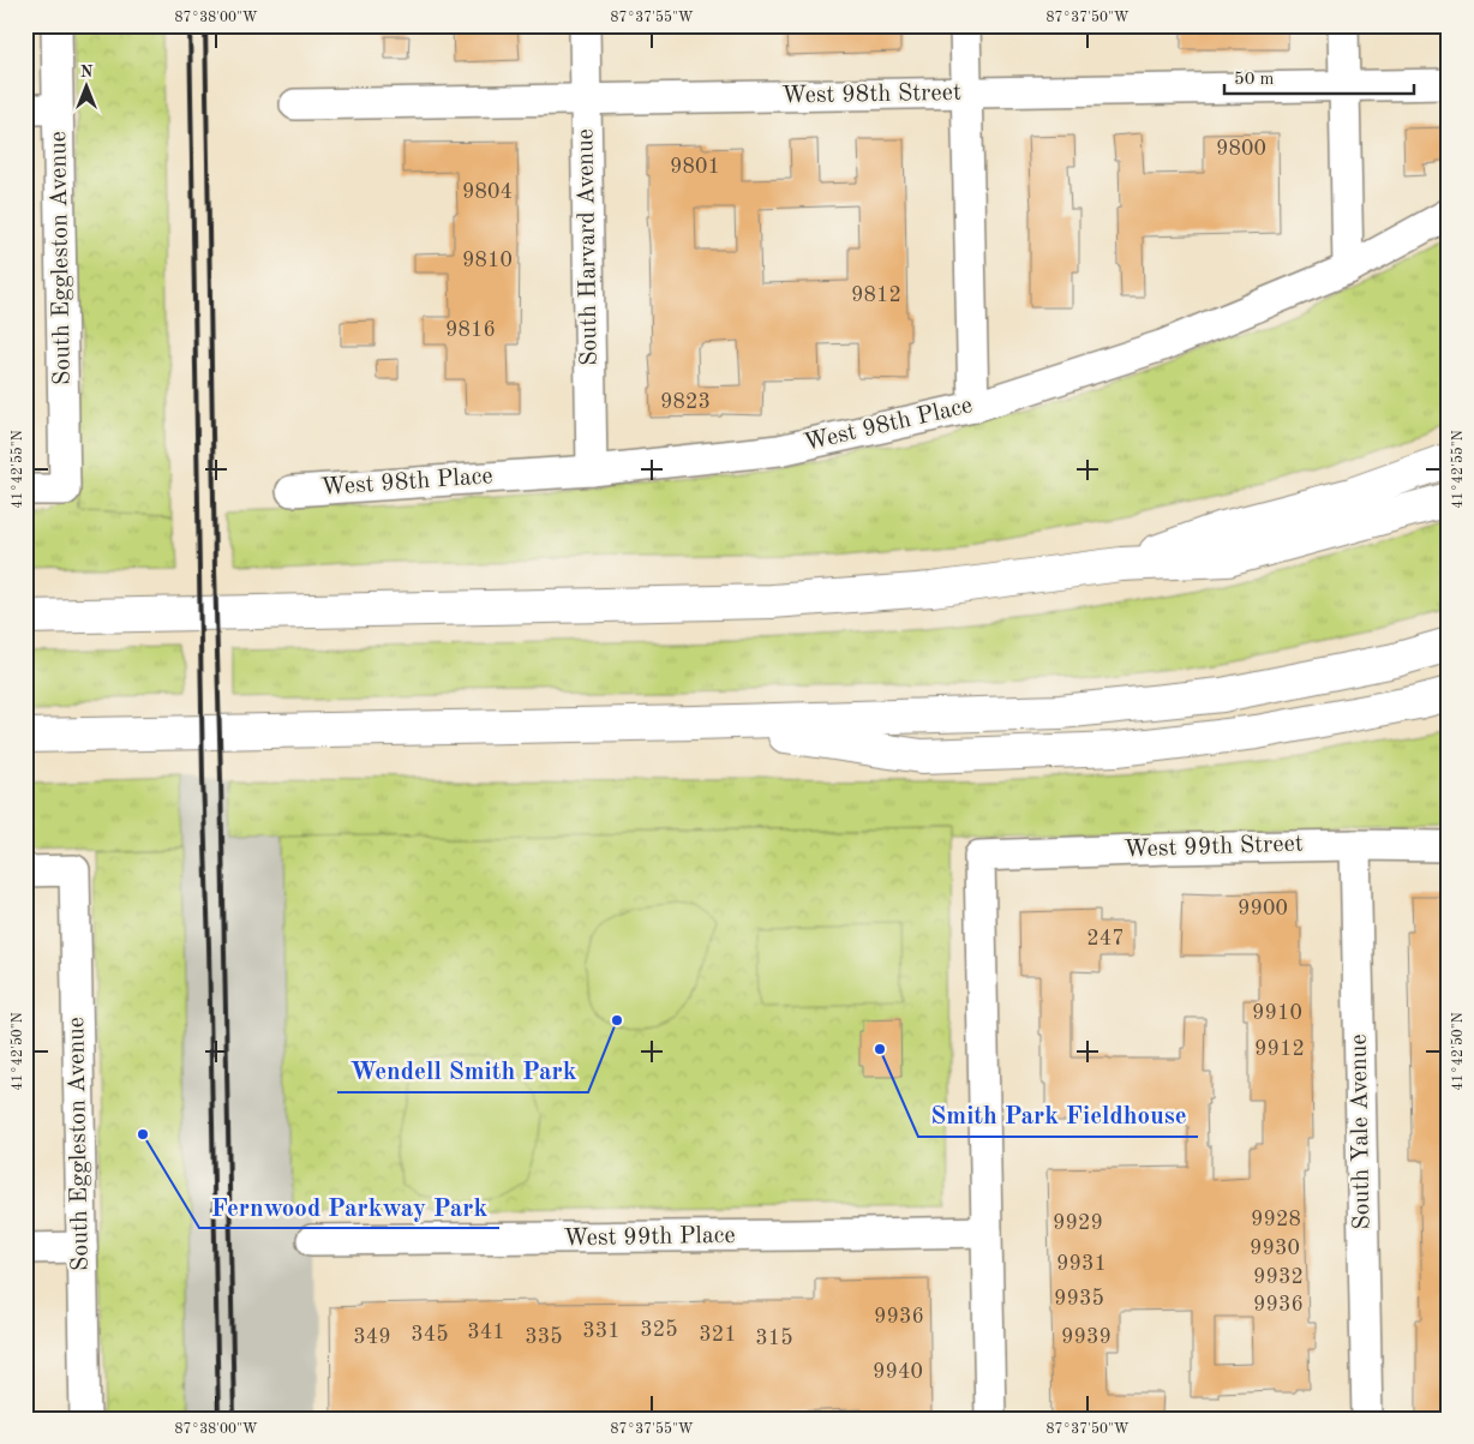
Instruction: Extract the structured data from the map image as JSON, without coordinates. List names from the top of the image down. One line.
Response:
{"streets":{"street":["West 98th Street","South Harvard Avenue","South Eggleston Avenue","West 98th Place","West 99th Street","South Yale Avenue","West 99th Place"]},"crossings":[["West 98th Street","South Harvard Avenue"],["South Harvard Avenue","West 98th Place"],["West 99th Street","South Yale Avenue"],["West 99th Street","West 99th Place"]],"places":["Wendell Smith Park","Smith Park Fieldhouse","Fernwood Parkway Park"],"house_numbers":["9800","9801","9804","9810","9812","9816","9823","9900","247","9910","9912","9928","9929","9930","9931","9932","9935","9936","9936","325","331","341","345","321","349","335","9939","315","9940"],"scale_bar":"50 m","north":"top","coordinates":["87°38'00\"W","87°37'55\"W","87°37'50\"W","41°42'55\"N","41°42'50\"N"]}
